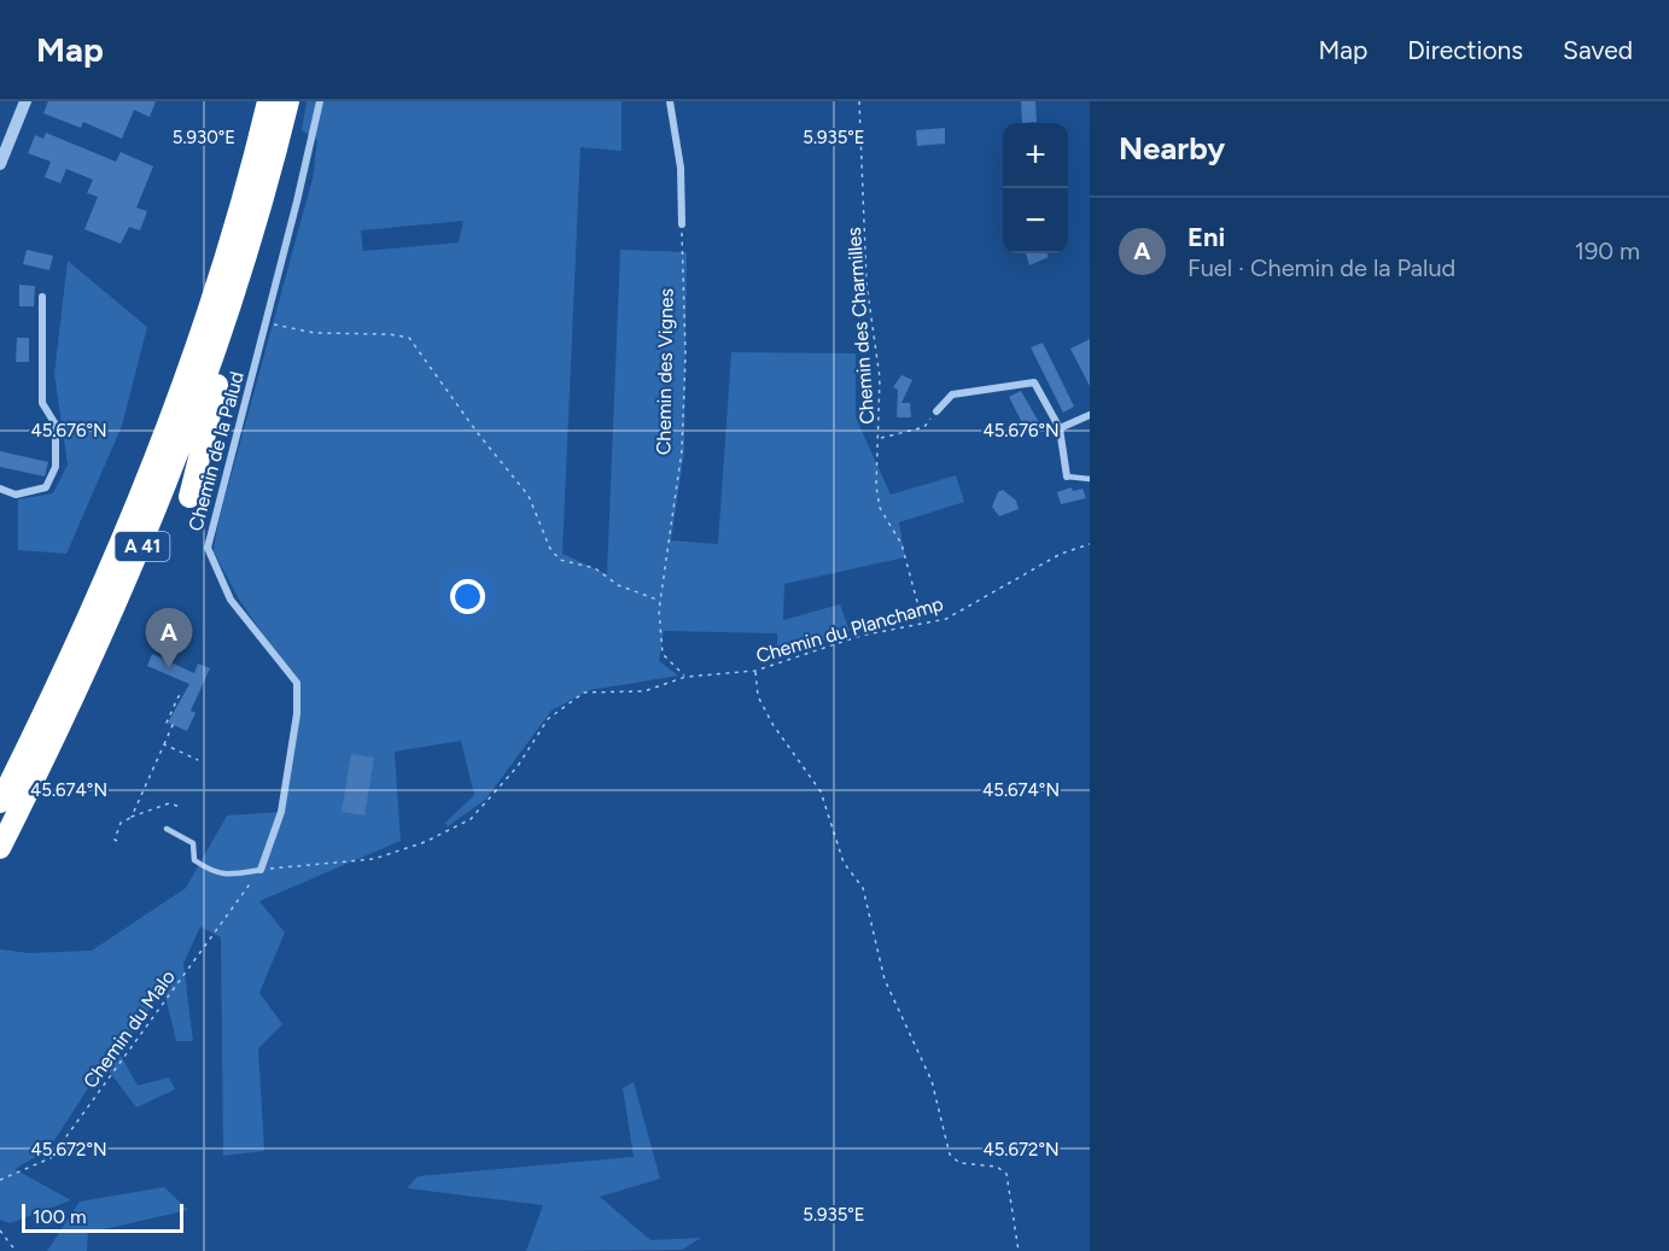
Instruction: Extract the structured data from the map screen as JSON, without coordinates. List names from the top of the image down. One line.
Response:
{"streets":{"highway":["A 41"],"street":["Chemin de la Palud"],"path":["Chemin des Charmilles","Chemin des Vignes","Chemin du Planchamp","Chemin du Malo"]},"crossings":[["Chemin des Charmilles","Chemin du Planchamp"],["Chemin des Vignes","Chemin du Planchamp"],["Chemin de la Palud","Chemin du Planchamp"],["Chemin de la Palud","Chemin du Malo"],["Chemin du Planchamp","Chemin du Malo"]],"scale_bar":"100 m","page":{"header":"Map","nav":["Map","Directions","Saved"],"heading":"Nearby","map_buttons":["+","−"],"list":[{"mark":"A","name":"Eni","note":"Fuel · Chemin de la Palud","value":"190 m"}],"pins":"A","scale":"100 m"},"coordinates":["5.930°E","5.935°E","45.676°N","45.674°N","45.672°N"]}
